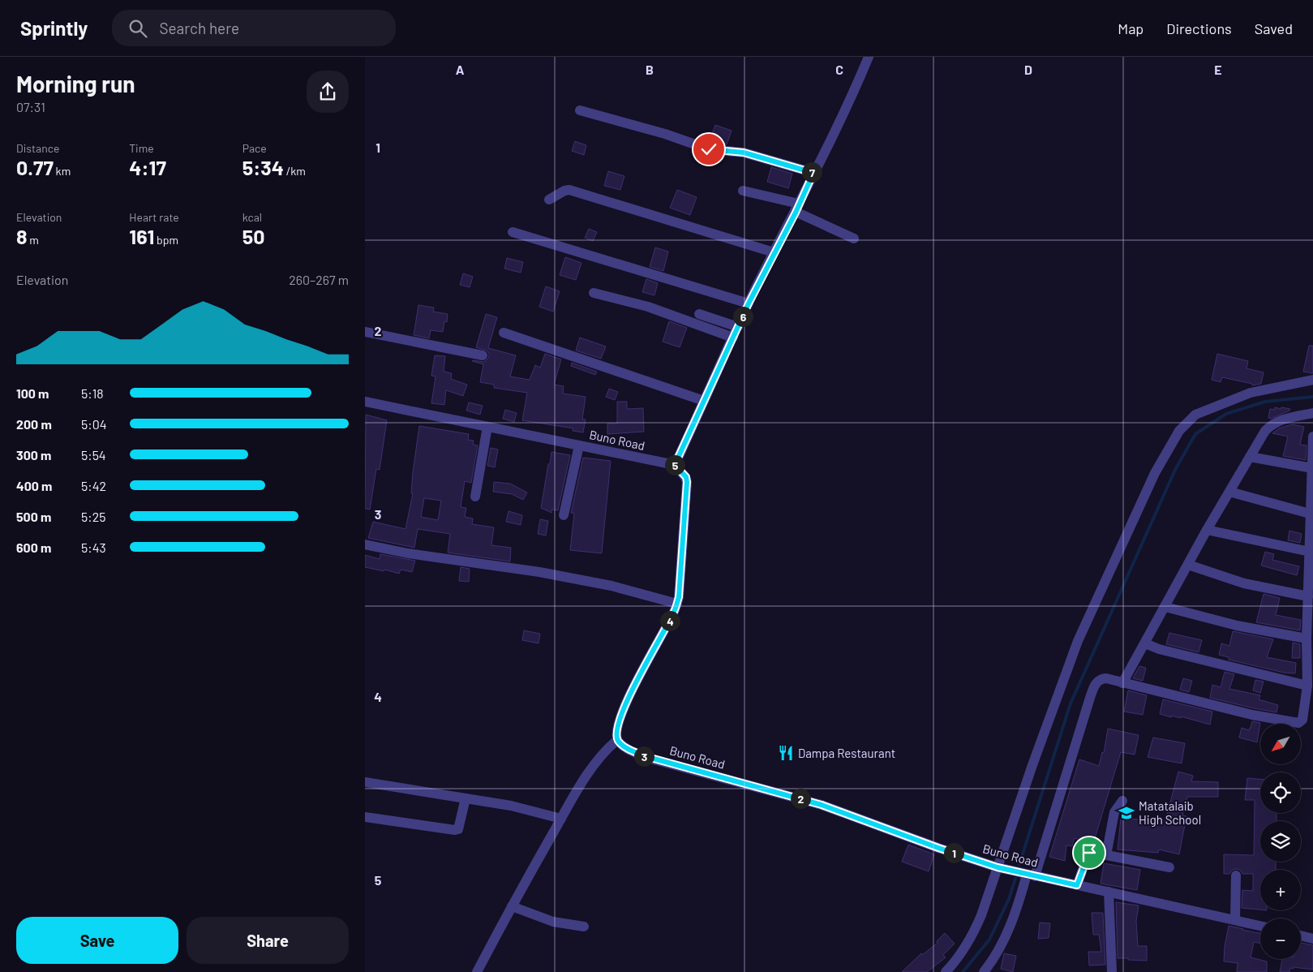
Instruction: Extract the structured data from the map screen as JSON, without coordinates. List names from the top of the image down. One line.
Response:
{"streets":{"street":["Buno Road"]},"places":{"restaurant":["Dampa Restaurant"],"school or university":["Matatalaib High School"]},"north":"bottom left","page":{"header":"Sprintly","search":"Search here","nav":["Map","Directions","Saved"],"heading":["Morning run","07:31"],"stats":[["Distance","0.77 km"],["Time","4:17"],["Pace","5:34 /km"],["Elevation","8 m"],["Heart rate","161 bpm"],["kcal","50"]],"pins":["7","6","5","4","3","2","1"],"chart":["Elevation","260–267 m"],"list":[{"name":"100 m","note":"5:18"},{"name":"200 m","note":"5:04"},{"name":"300 m","note":"5:54"},{"name":"400 m","note":"5:42"},{"name":"500 m","note":"5:25"},{"name":"600 m","note":"5:43"}],"map_buttons":["+","−"],"buttons":["Save","Share"]},"grid":{"columns":["A","B","C","D","E"],"rows":["1","2","3","4","5"]}}
